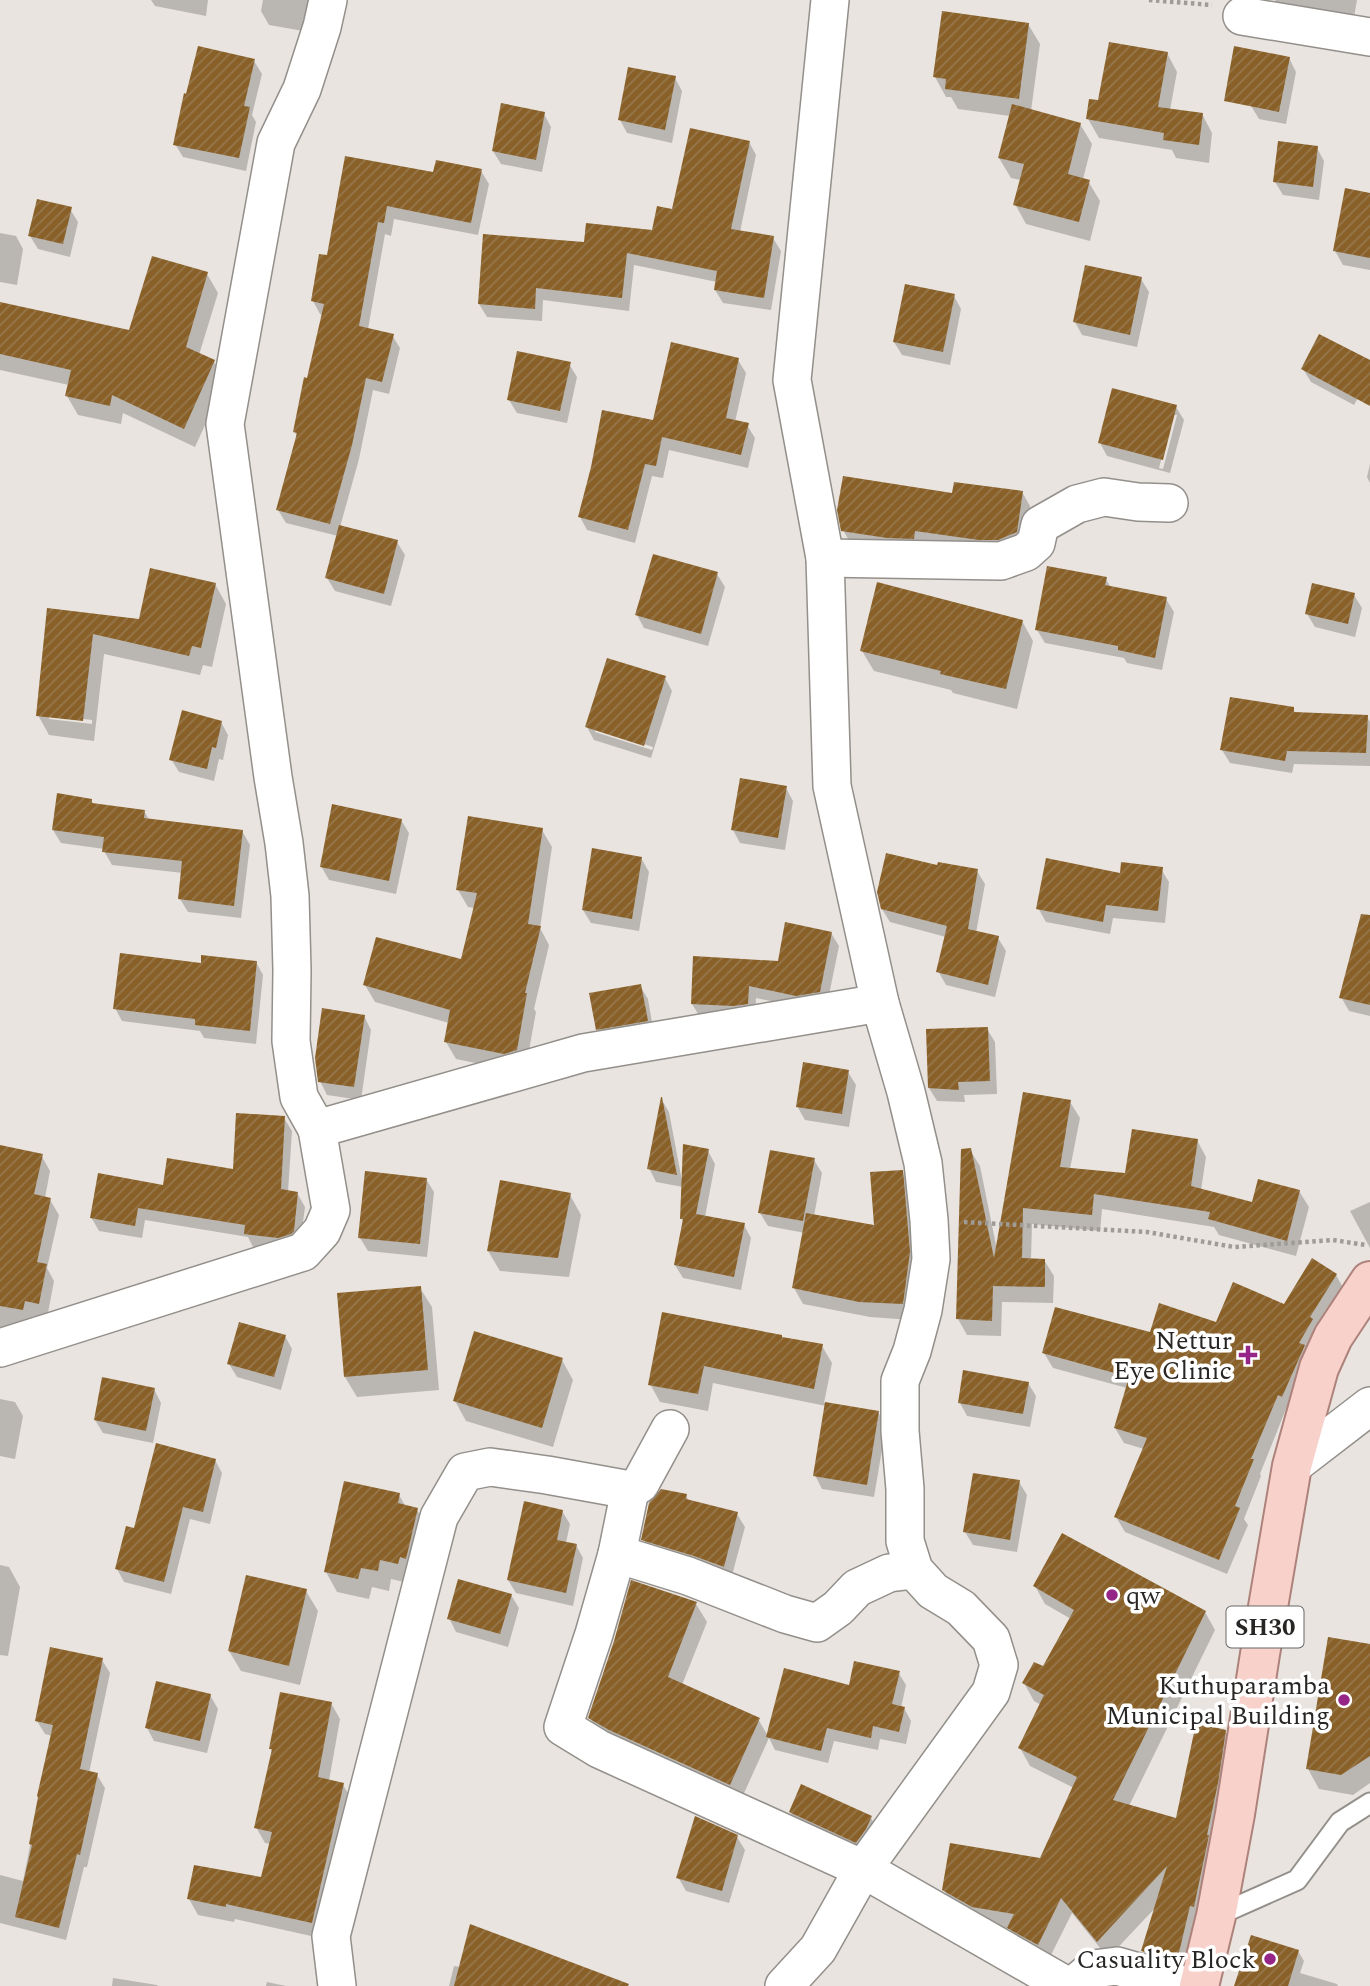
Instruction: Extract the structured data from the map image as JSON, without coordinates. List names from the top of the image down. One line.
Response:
{"streets":{"main road":["SH30"]},"places":{"health":["Nettur Eye Clinic"],"other":["qw","Kuthuparamba Municipal Building","Casuality Block"]}}
